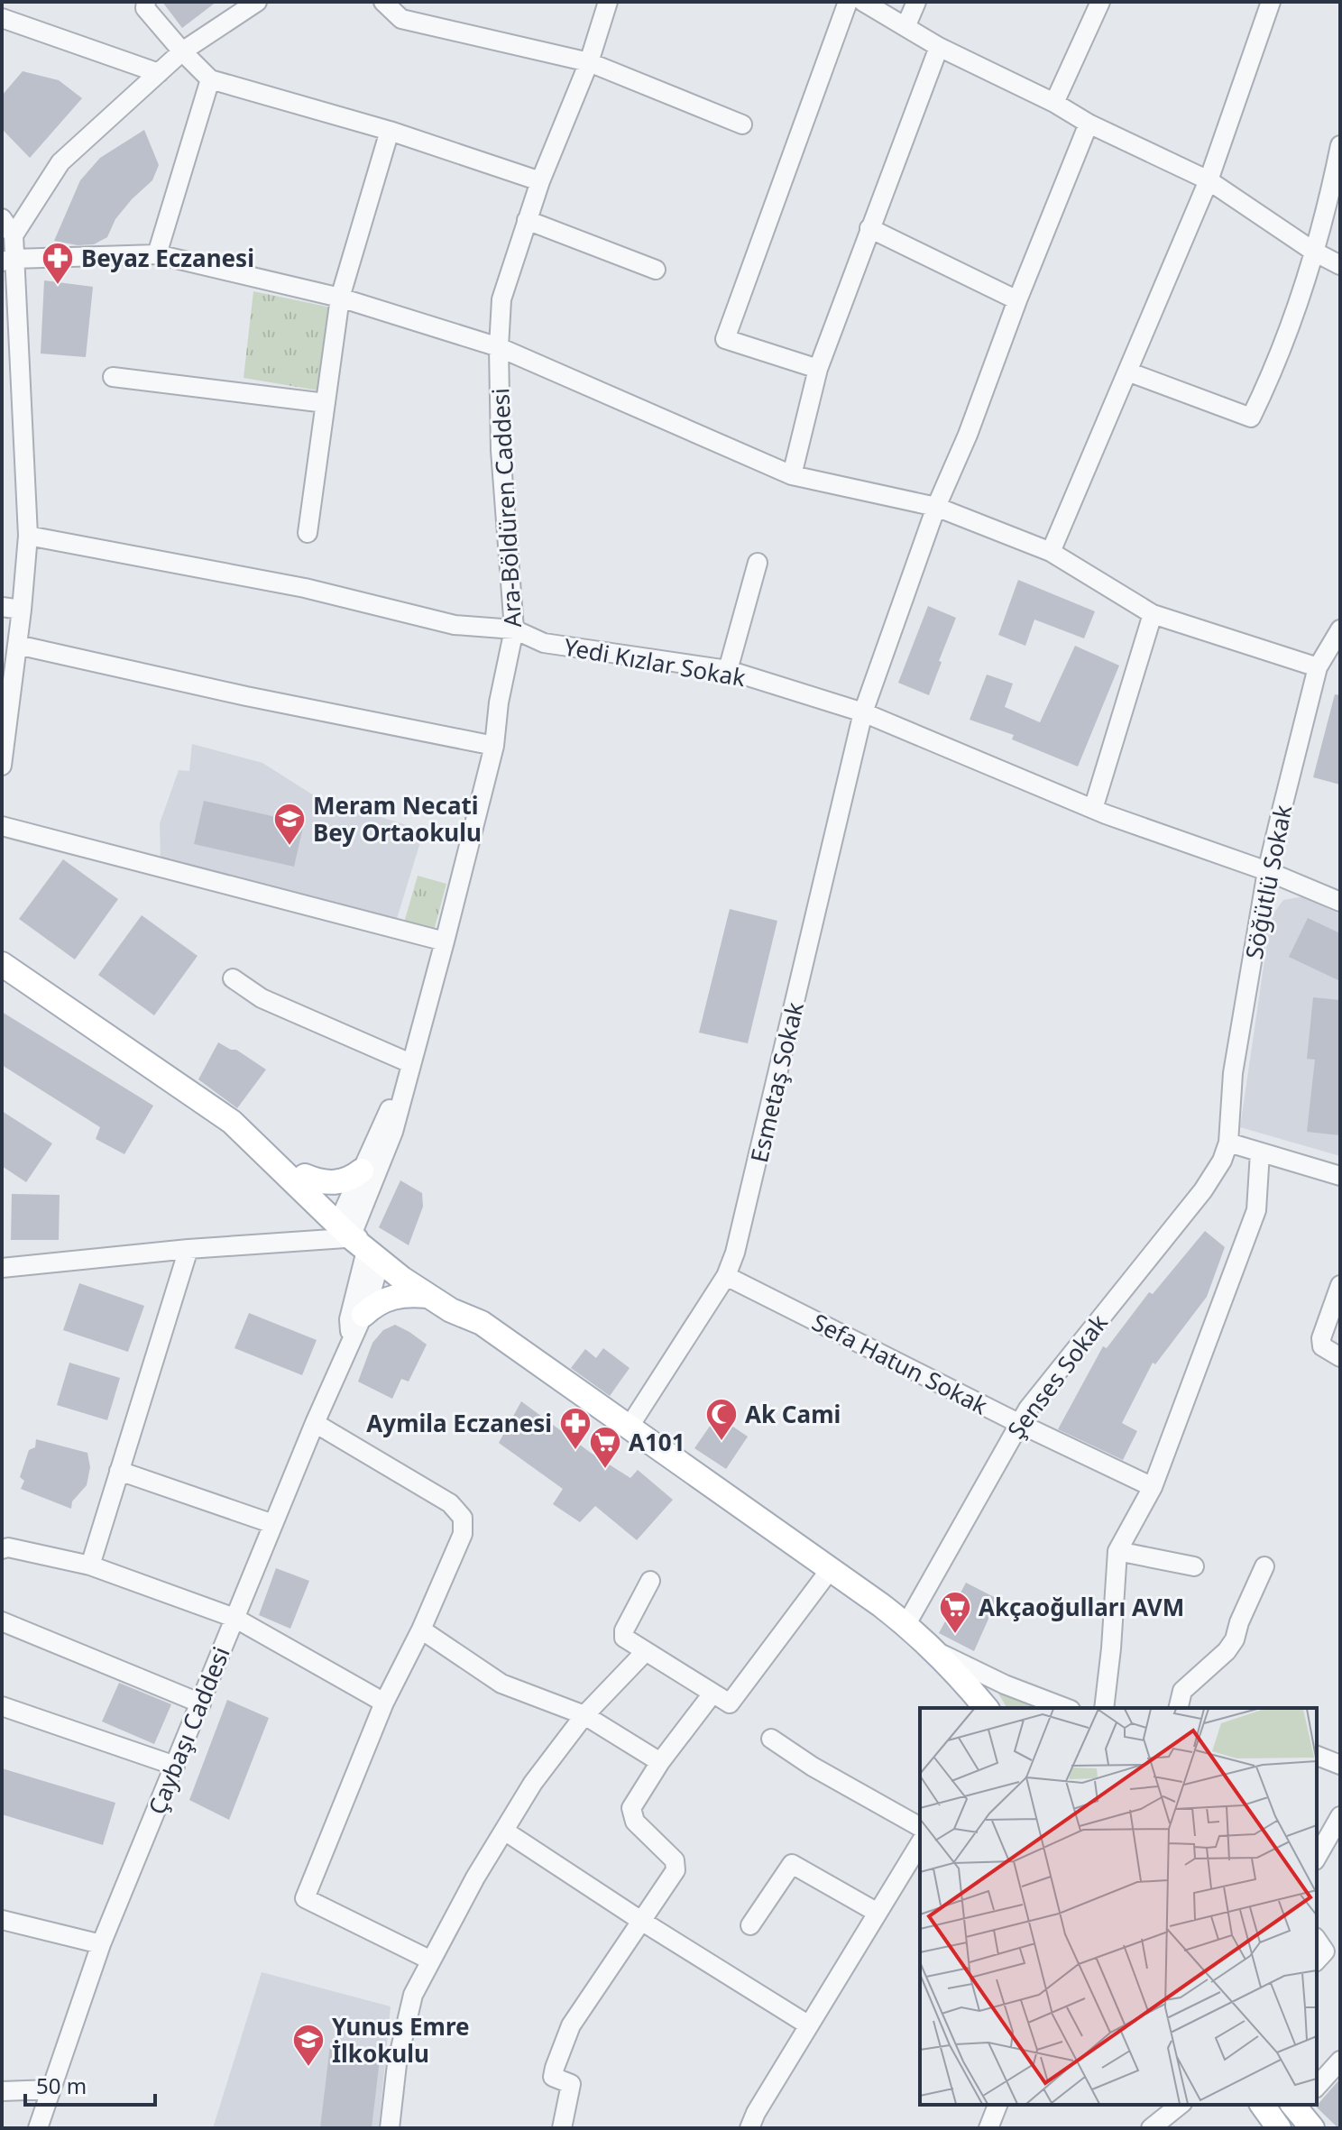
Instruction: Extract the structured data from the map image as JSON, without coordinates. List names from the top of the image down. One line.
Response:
{"streets":{"street":["Ara-Böldüren Caddesi","Yedi Kızlar Sokak","Söğütlü Sokak","Esmetaş Sokak","Sefa Hatun Sokak","Şenses Sokak","Çaybaşı Caddesi"]},"crossings":[["Ara-Böldüren Caddesi","Yedi Kızlar Sokak"],["Ara-Böldüren Caddesi","Çaybaşı Caddesi"],["Yedi Kızlar Sokak","Söğütlü Sokak"],["Yedi Kızlar Sokak","Esmetaş Sokak"],["Söğütlü Sokak","Şenses Sokak"],["Esmetaş Sokak","Sefa Hatun Sokak"],["Sefa Hatun Sokak","Şenses Sokak"]],"places":{"pharmacy":["Beyaz Eczanesi","Aymila Eczanesi"],"school or university":["Meram Necati Bey Ortaokulu","Yunus Emre İlkokulu"],"mosque":["Ak Cami"],"supermarket":["A101","Akçaoğulları AVM"]},"scale_bar":"50 m"}
